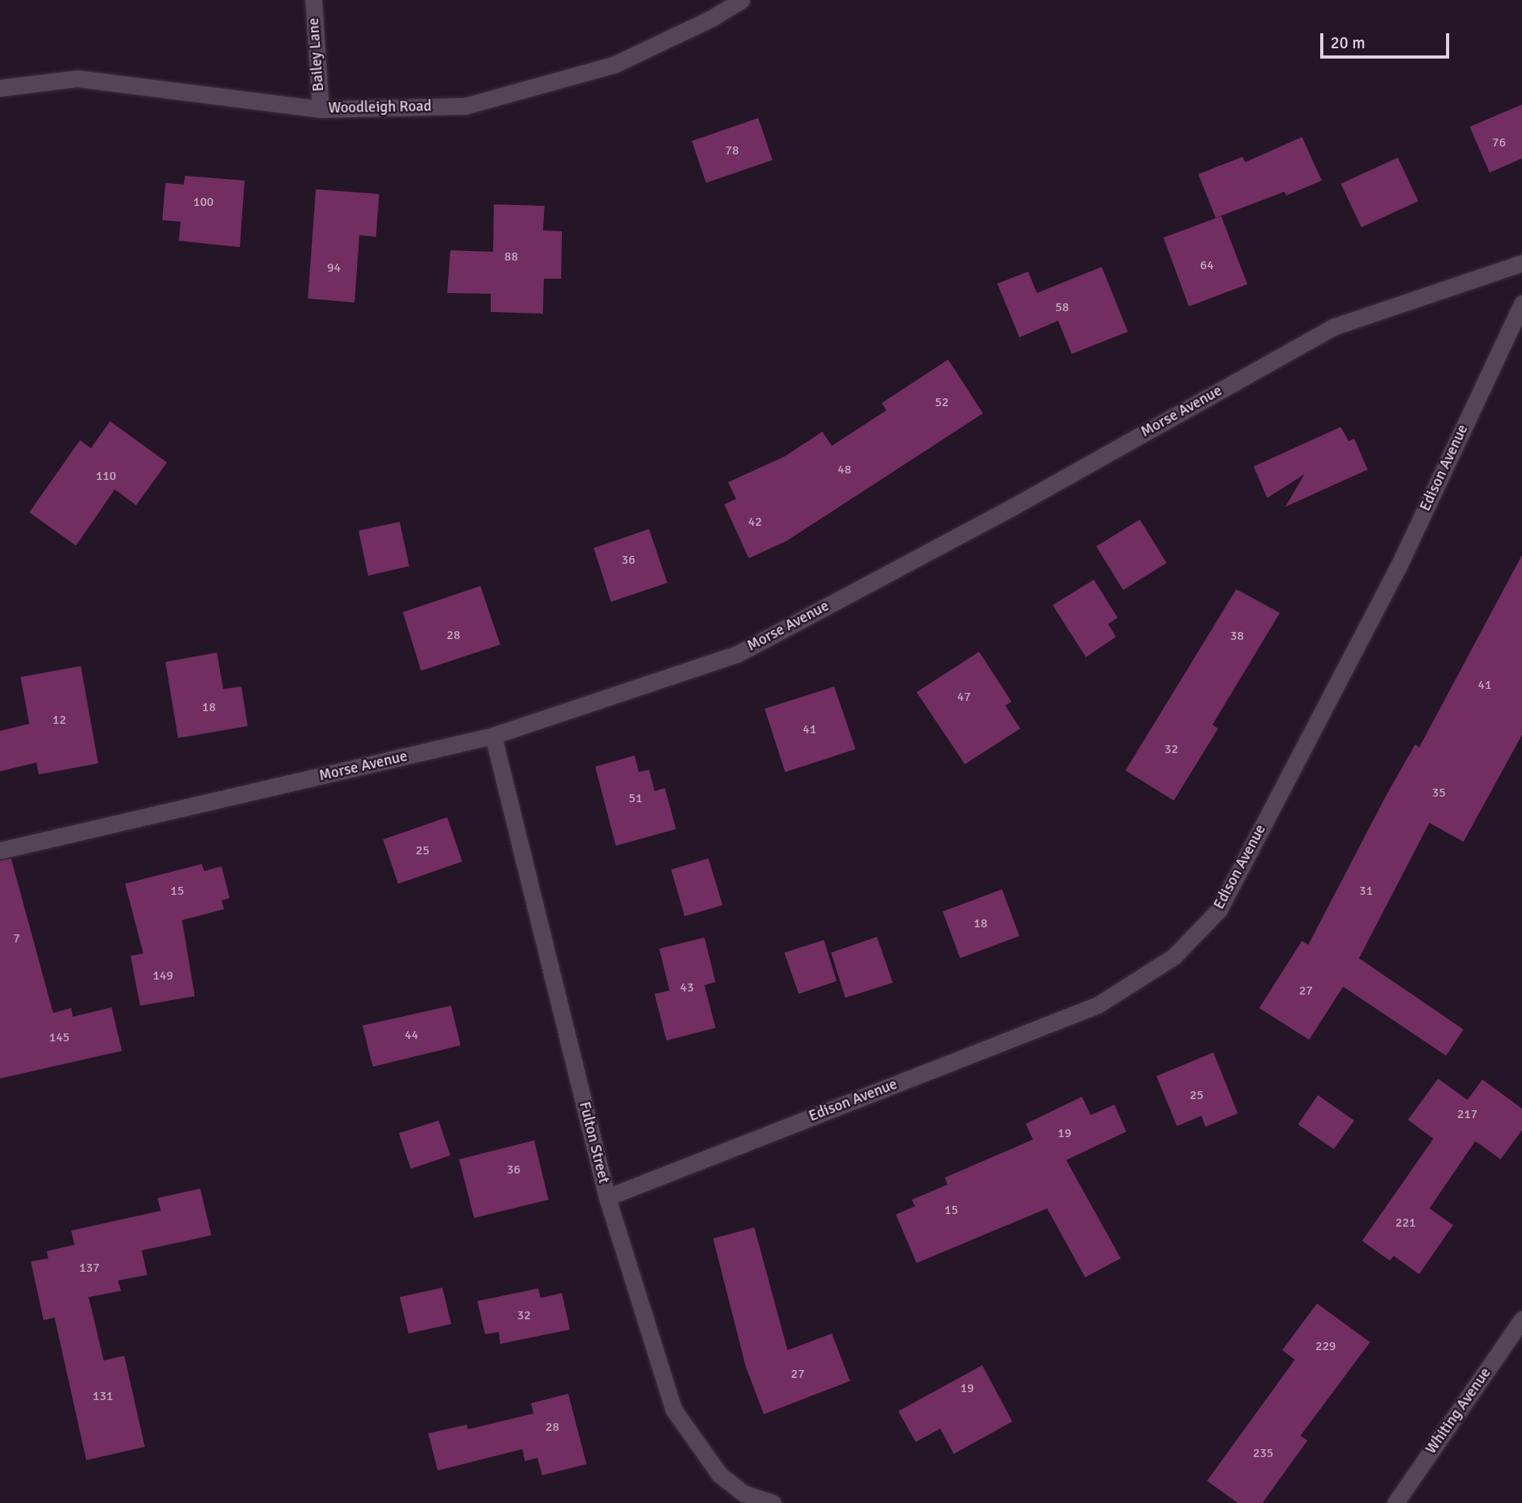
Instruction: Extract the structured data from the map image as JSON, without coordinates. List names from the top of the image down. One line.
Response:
{"streets":{"street":["Bailey Lane","Woodleigh Road","Morse Avenue","Edison Avenue","Fulton Street","Whiting Avenue"]},"crossings":[["Bailey Lane","Woodleigh Road"],["Morse Avenue","Fulton Street"],["Edison Avenue","Fulton Street"]],"house_numbers":["76","78","100","88","64","94","58","52","48","110","42","36","28","38","41","47","18","12","41","32","35","51","25","15","31","18","7","149","43","27","44","145","25","217","19","36","15","221","137","32","229","27","19","131","28","235"],"scale_bar":"20 m"}
